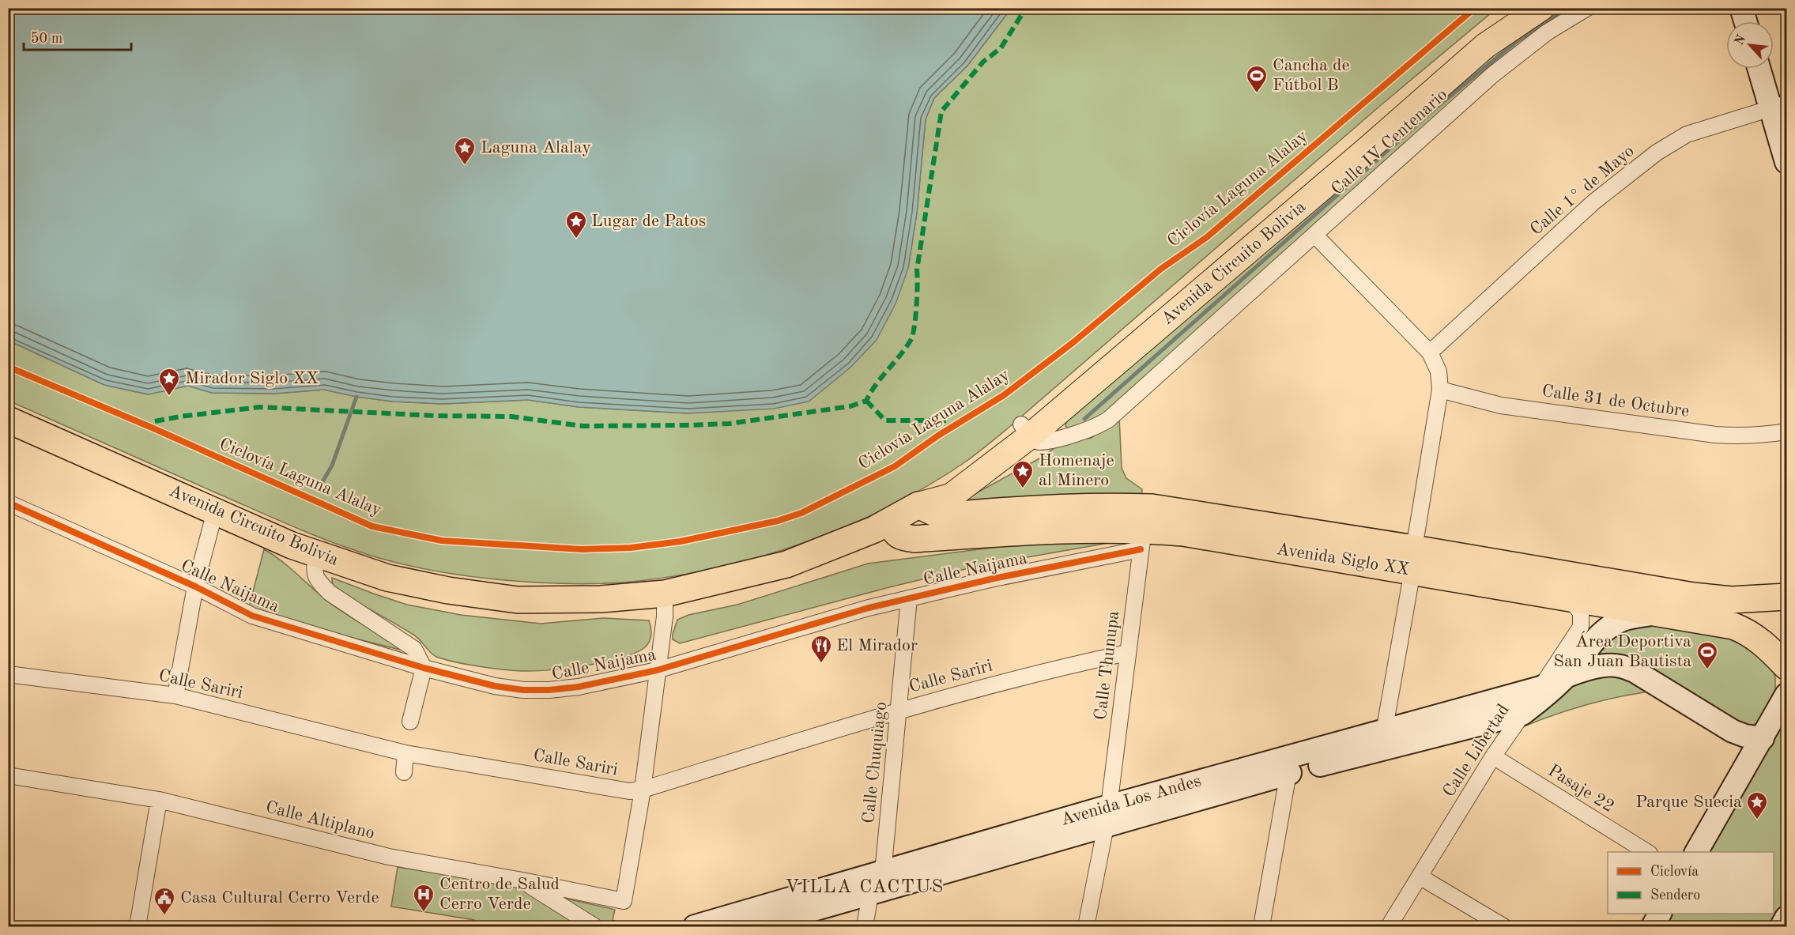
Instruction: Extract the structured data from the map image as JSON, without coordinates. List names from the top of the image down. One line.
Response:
{"streets":{"highway":["Avenida Circuito Bolivia","Avenida Siglo XX"],"street":["Calle IV Centenario","Calle 1° de Mayo","Calle 31 de Octubre","Calle Naijama","Calle Thunupa","Calle Sariri","Calle Libertad","Calle Chuquiago","Pasaje 22","Avenida Los Andes","Calle Altiplano"],"cycle path":["Ciclovía Laguna Alalay"]},"crossings":[["Calle IV Centenario","Avenida Circuito Bolivia"],["Avenida Circuito Bolivia","Avenida Siglo XX"],["Avenida Siglo XX","Calle Naijama"],["Avenida Siglo XX","Calle Thunupa"],["Avenida Siglo XX","Calle Libertad"],["Avenida Siglo XX","Avenida Los Andes"],["Calle Naijama","Calle Thunupa"],["Calle Naijama","Calle Chuquiago"],["Calle Thunupa","Calle Sariri"],["Calle Thunupa","Avenida Los Andes"],["Calle Sariri","Calle Chuquiago"],["Calle Sariri","Calle Altiplano"],["Calle Libertad","Pasaje 22"],["Calle Libertad","Avenida Los Andes"],["Calle Chuquiago","Avenida Los Andes"]],"districts":["VILLA CACTUS"],"places":{"sports":["Cancha de Fútbol B","Área Deportiva San Juan Bautista"],"place":["Laguna Alalay","Lugar de Patos","Mirador Siglo XX","Homenaje al Minero","Parque Suecia"],"restaurant":["El Mirador"],"hospital":["Centro de Salud Cerro Verde"],"public building":["Casa Cultural Cerro Verde"]},"legend":["Ciclovía","Sendero"],"scale_bar":"50 m","north":"top left"}
